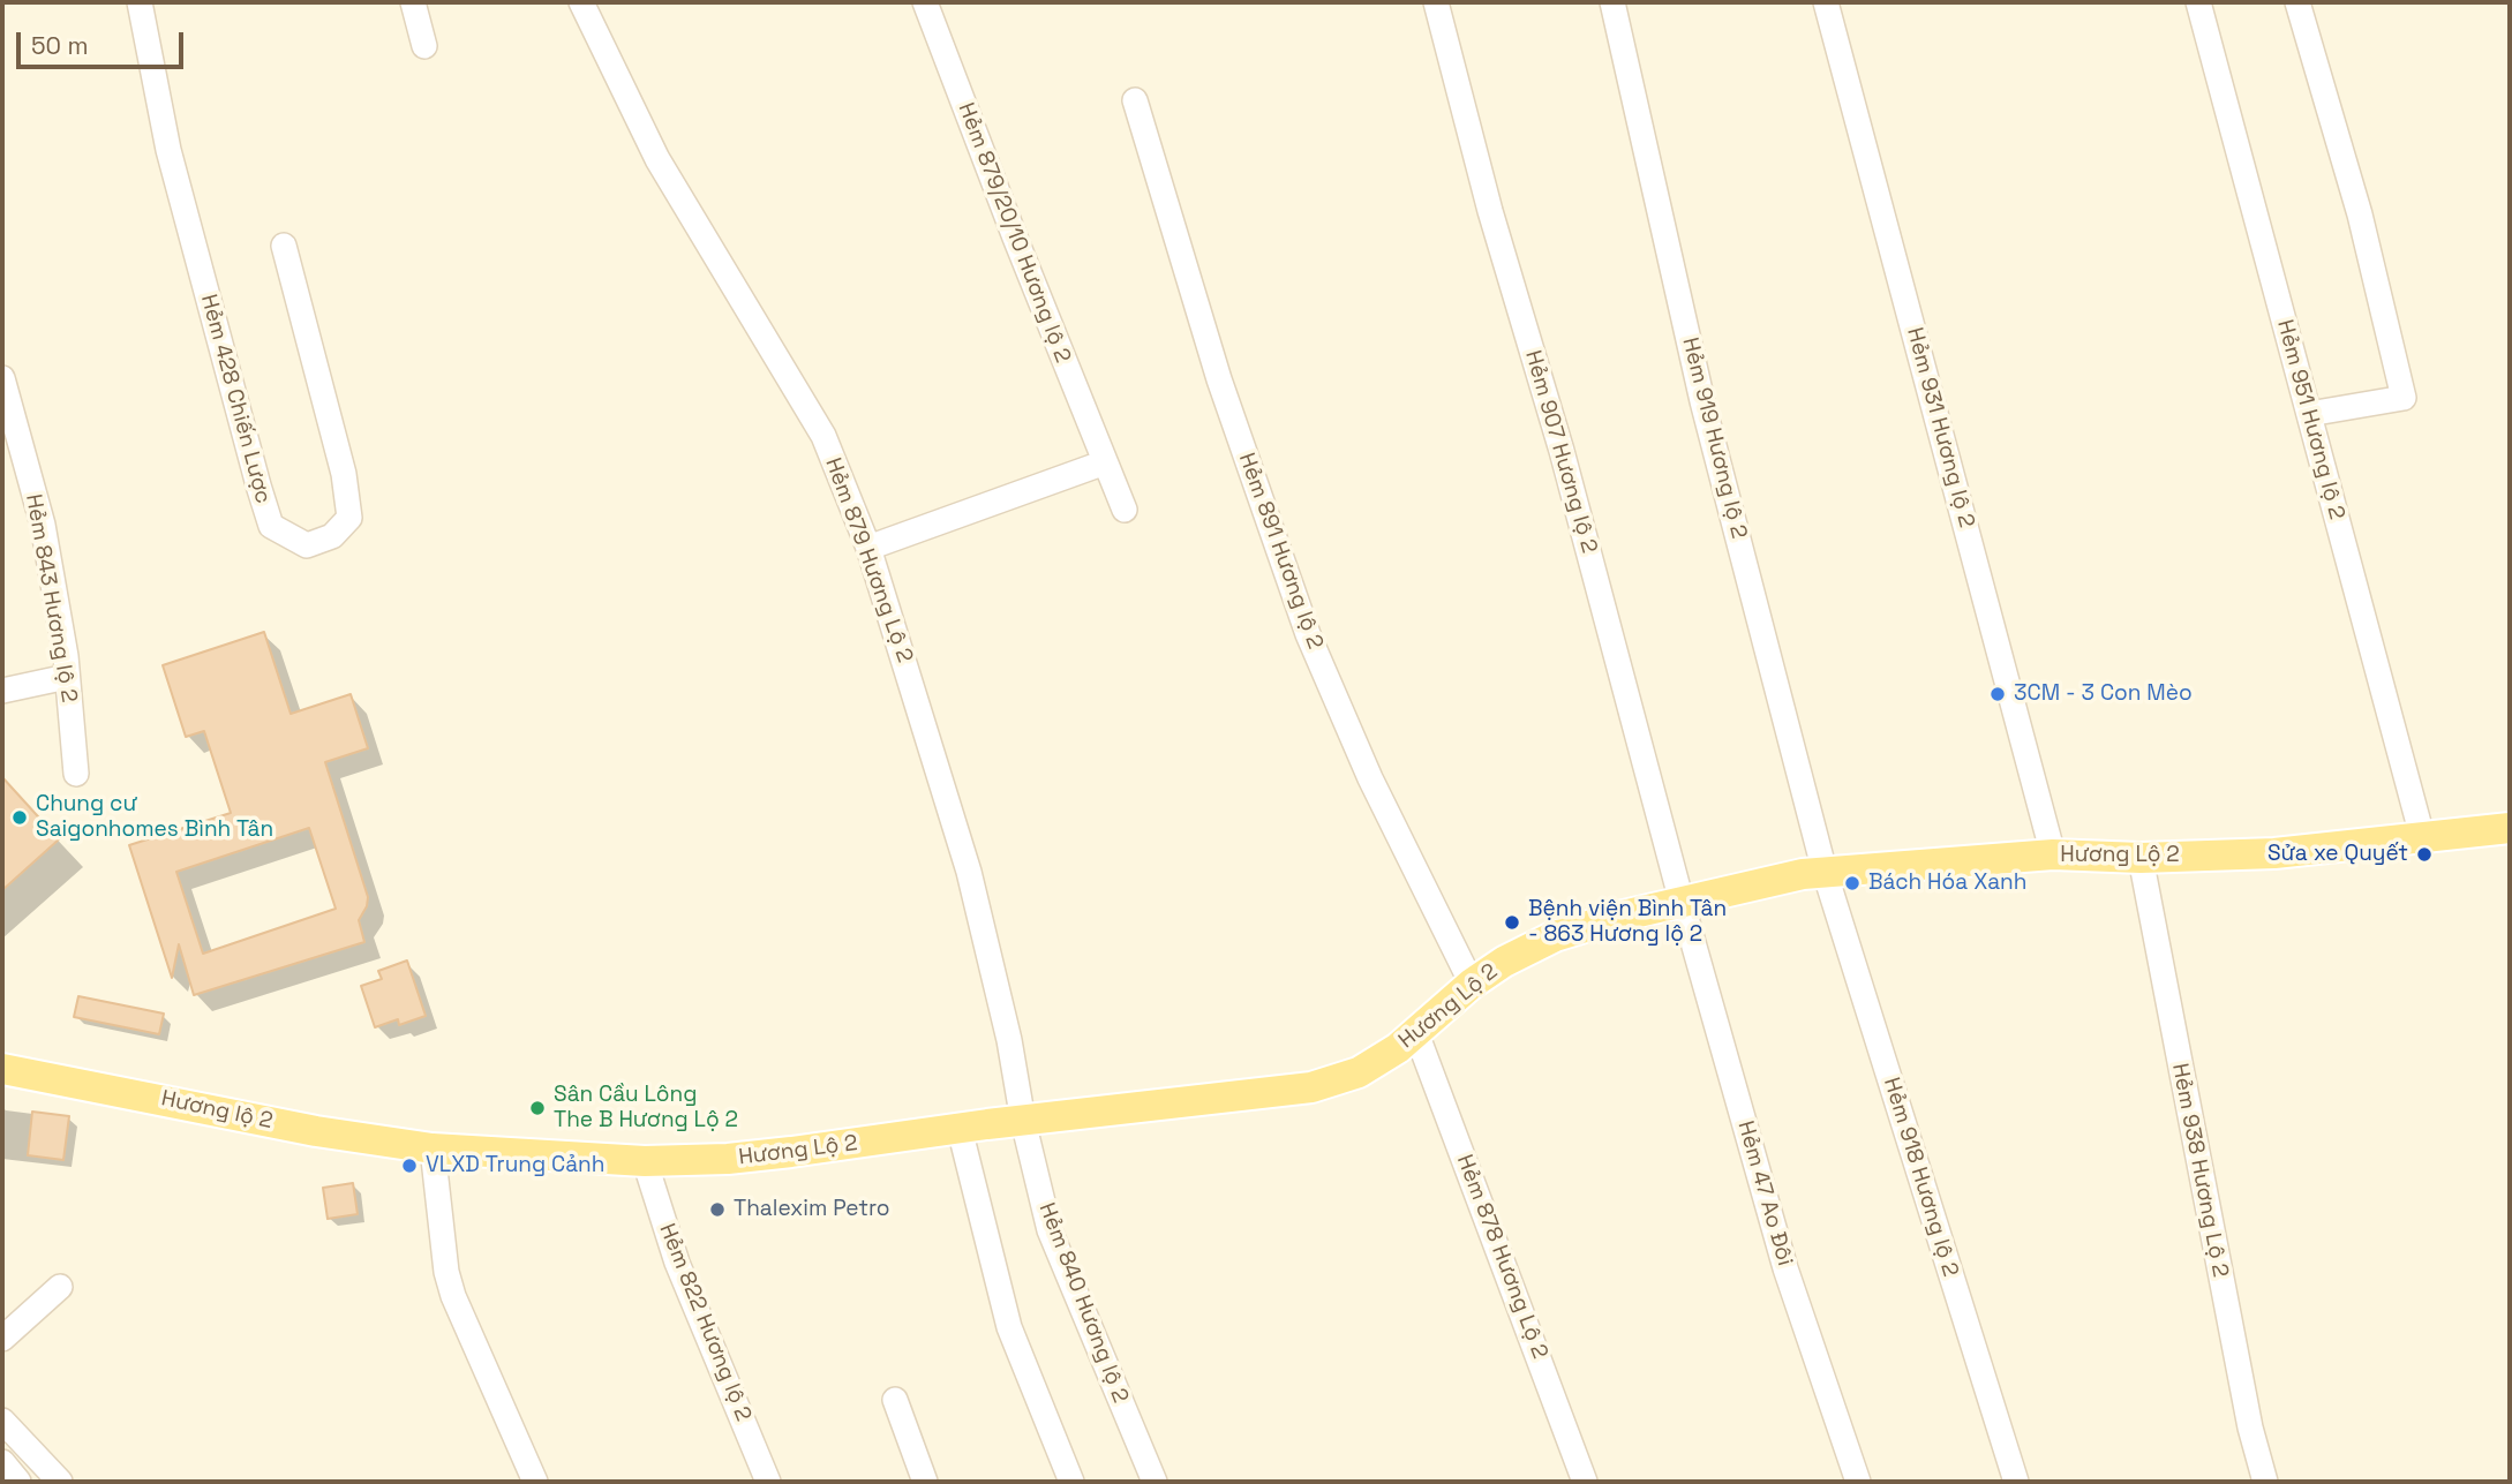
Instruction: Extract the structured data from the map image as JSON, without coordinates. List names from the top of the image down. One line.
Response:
{"streets":{"main road":["Hương Lộ 2","Hương lộ 2"],"street":["Hẻm 879/20/10 Hương lộ 2","Hẻm 428 Chiến Lược","Hẻm 951 Hương lộ 2","Hẻm 931 Hương lộ 2","Hẻm 919 Hương lộ 2","Hẻm 907 Hương lộ 2","Hẻm 891 Hương lộ 2","Hẻm 879 Hương Lộ 2","Hẻm 843 Hương lộ 2","Hẻm 938 Hương Lộ 2","Hẻm 918 Hương lộ 2","Hẻm 47 Ao Đôi","Hẻm 878 Hương Lộ 2","Hẻm 840 Hương lộ 2","Hẻm 822 Hương lộ 2"]},"crossings":[["Hẻm 951 Hương lộ 2","Hương Lộ 2"],["Hẻm 931 Hương lộ 2","Hương Lộ 2"],["Hẻm 919 Hương lộ 2","Hương Lộ 2"],["Hẻm 919 Hương lộ 2","Hẻm 918 Hương lộ 2"],["Hẻm 907 Hương lộ 2","Hương Lộ 2"],["Hẻm 907 Hương lộ 2","Hẻm 47 Ao Đôi"],["Hẻm 891 Hương lộ 2","Hương Lộ 2"],["Hẻm 879 Hương Lộ 2","Hương Lộ 2"],["Hẻm 879 Hương Lộ 2","Hẻm 840 Hương lộ 2"],["Hương Lộ 2","Hương lộ 2"],["Hương Lộ 2","Hẻm 938 Hương Lộ 2"],["Hương Lộ 2","Hẻm 918 Hương lộ 2"],["Hương Lộ 2","Hẻm 47 Ao Đôi"],["Hương Lộ 2","Hẻm 878 Hương Lộ 2"],["Hương Lộ 2","Hẻm 840 Hương lộ 2"],["Hương Lộ 2","Hẻm 822 Hương lộ 2"]],"places":["3CM - 3 Con Mèo","Chung cư Saigonhomes Bình Tân","Sửa xe Quyết","Bách Hóa Xanh","Bệnh viện Bình Tân - 863 Hương lộ 2","Sân Cầu Lông The B Hương Lộ 2","VLXD Trung Cảnh","Thalexim Petro"],"scale_bar":"50 m"}
